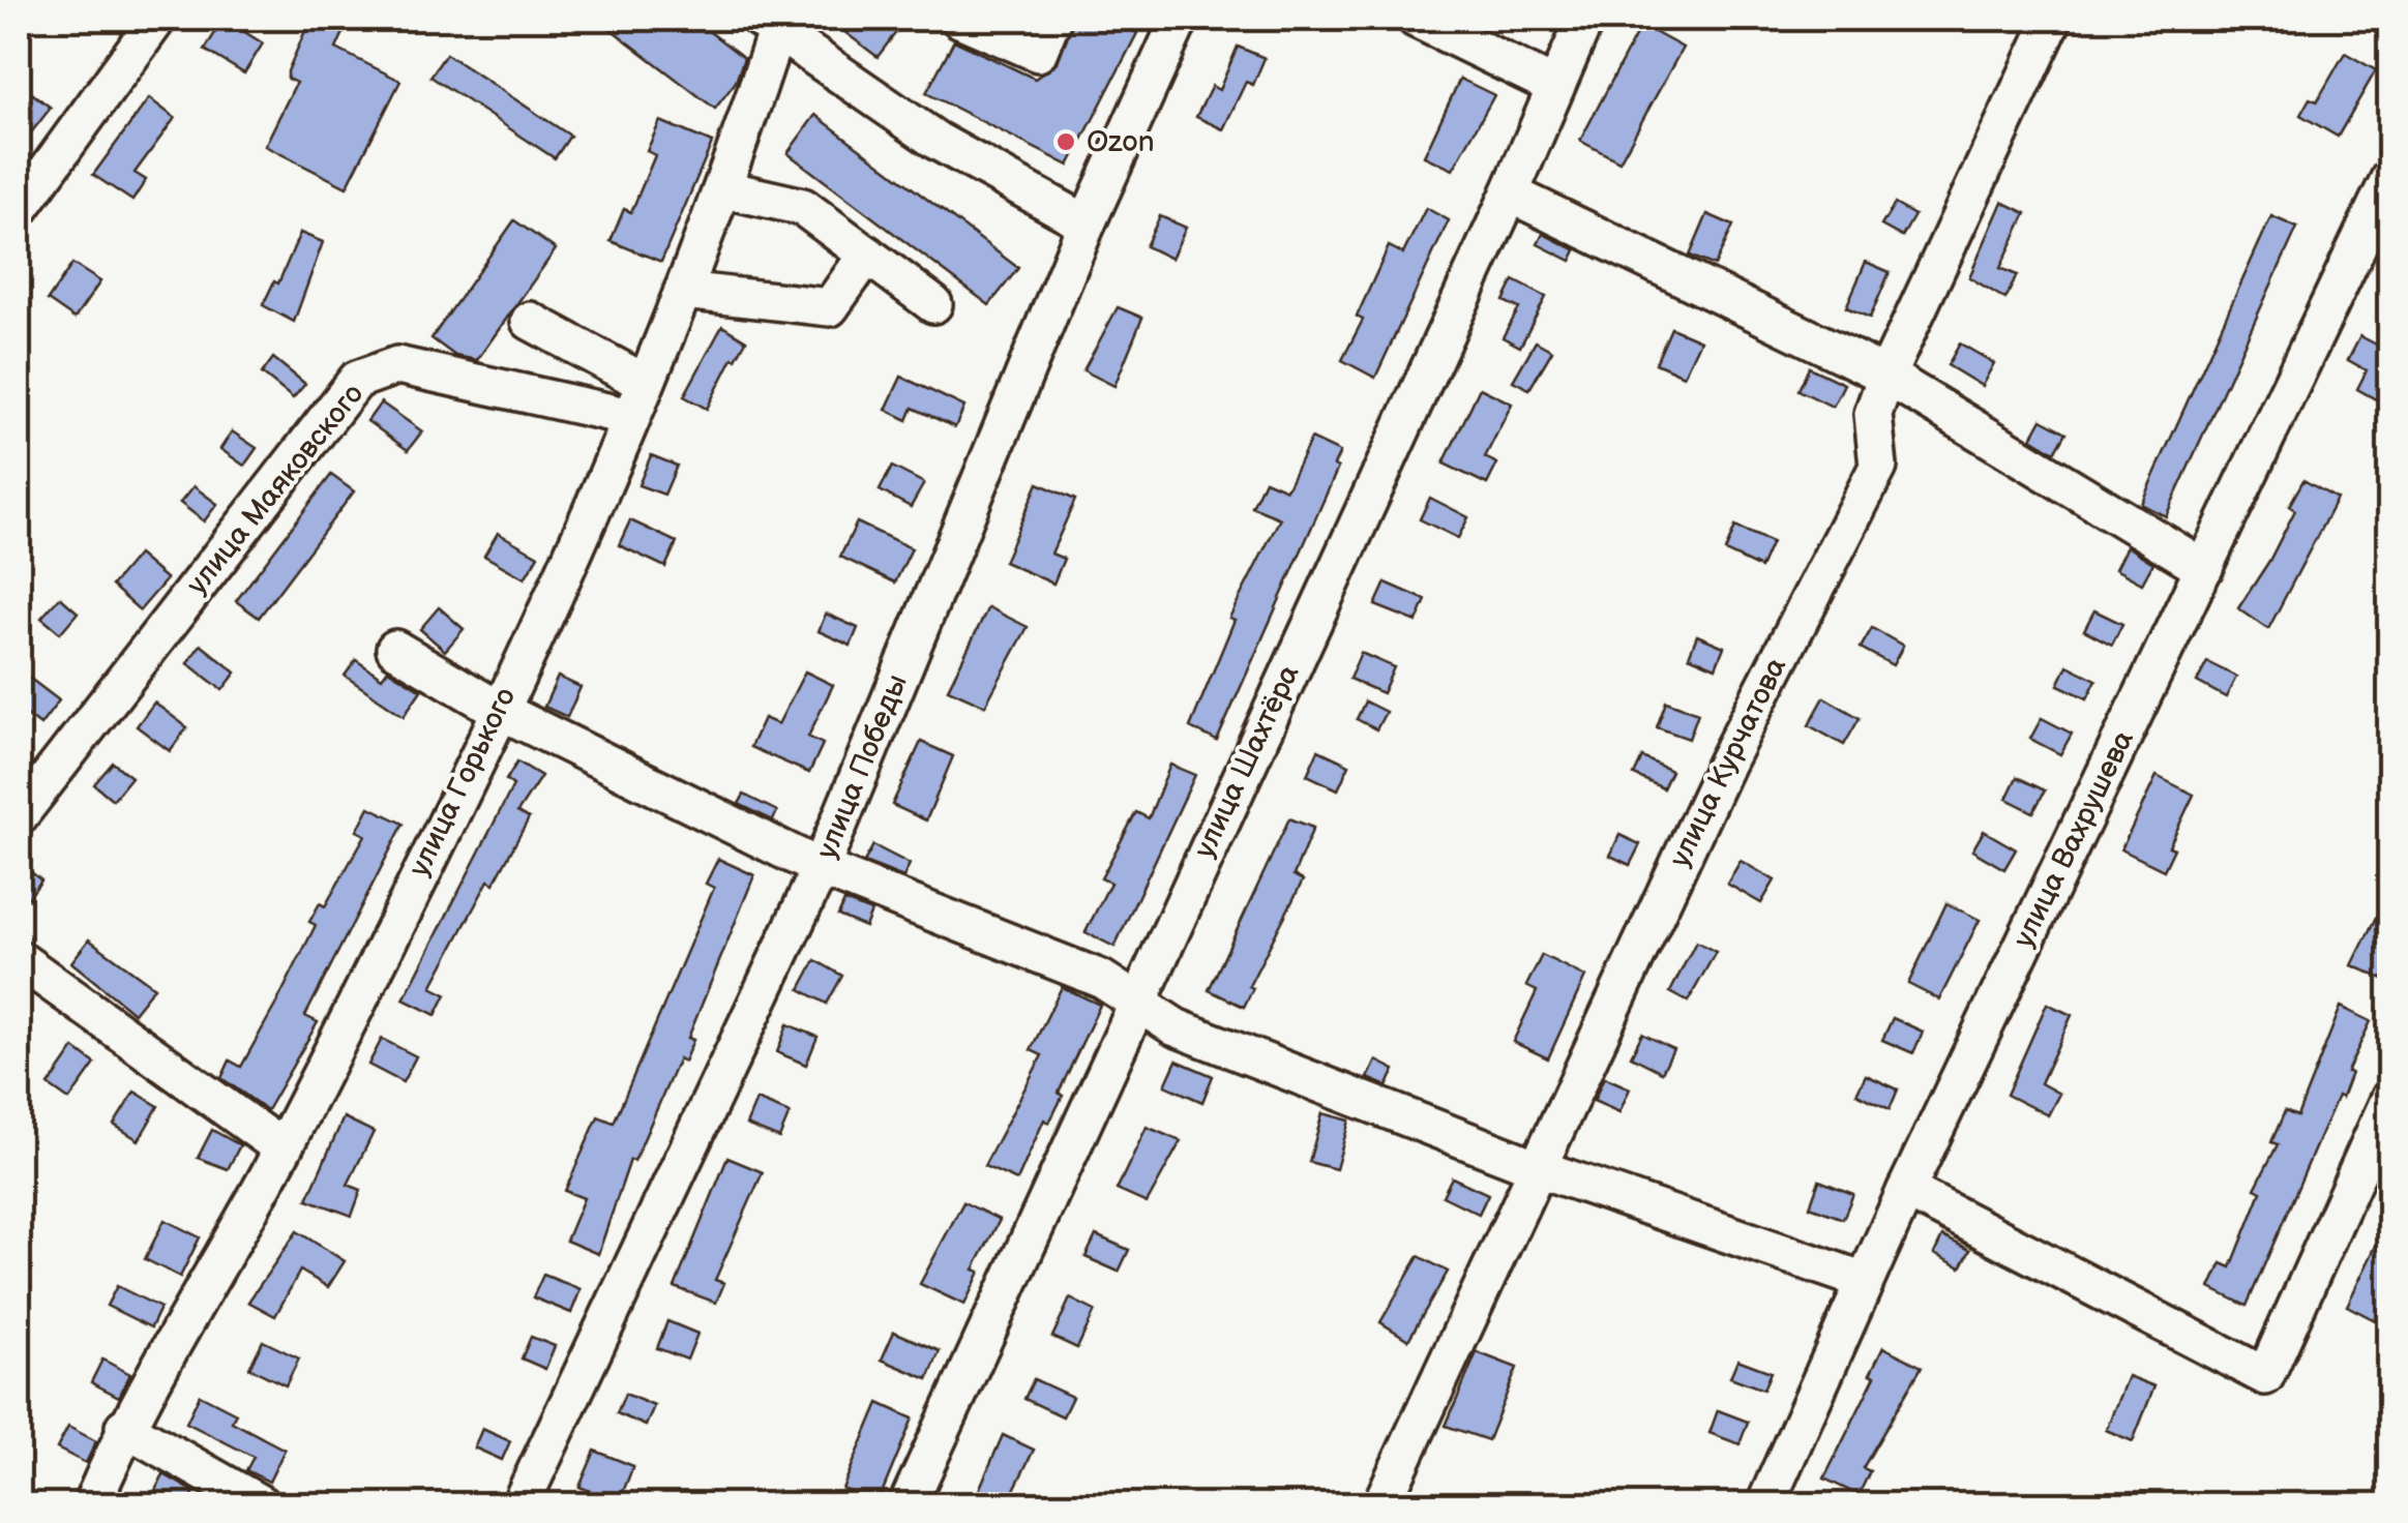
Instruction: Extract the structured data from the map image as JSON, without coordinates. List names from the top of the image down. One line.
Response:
{"streets":{"street":["улица Маяковского","улица Шахтёра","улица Курчатова","улица Победы","улица Горького","улица Вахрушева"]},"crossings":[["улица Маяковского","улица Горького"]],"places":["Ozon"]}
